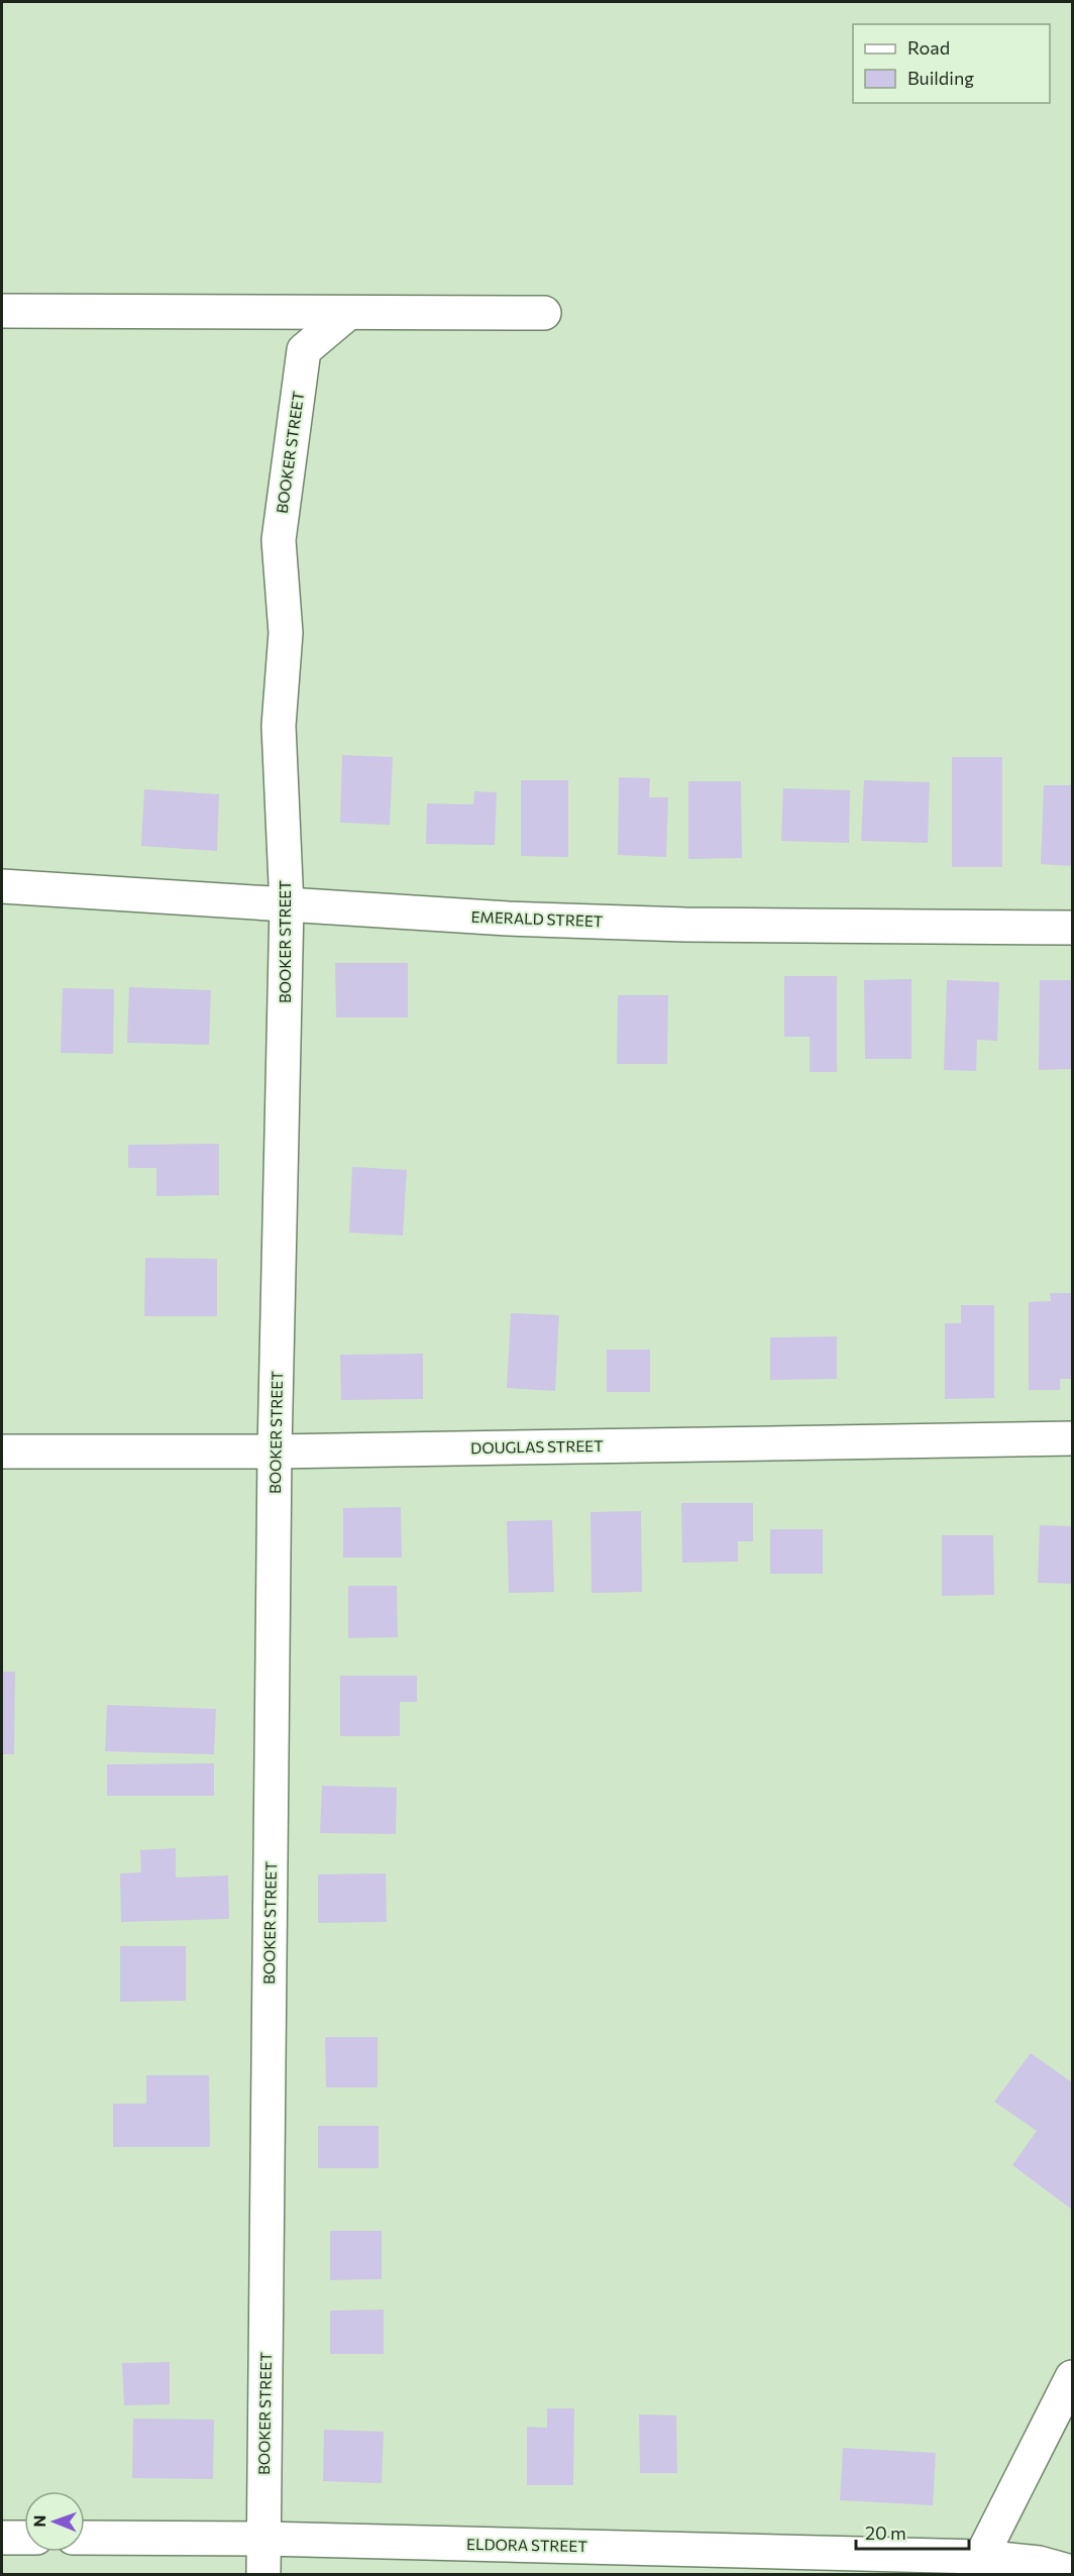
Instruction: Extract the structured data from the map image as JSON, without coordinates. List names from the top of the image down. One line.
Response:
{"streets":{"street":["BOOKER STREET","EMERALD STREET","DOUGLAS STREET","ELDORA STREET"]},"crossings":[["BOOKER STREET","EMERALD STREET"],["BOOKER STREET","DOUGLAS STREET"],["BOOKER STREET","ELDORA STREET"]],"legend":["Road","Building"],"scale_bar":"20 m","north":"left"}
